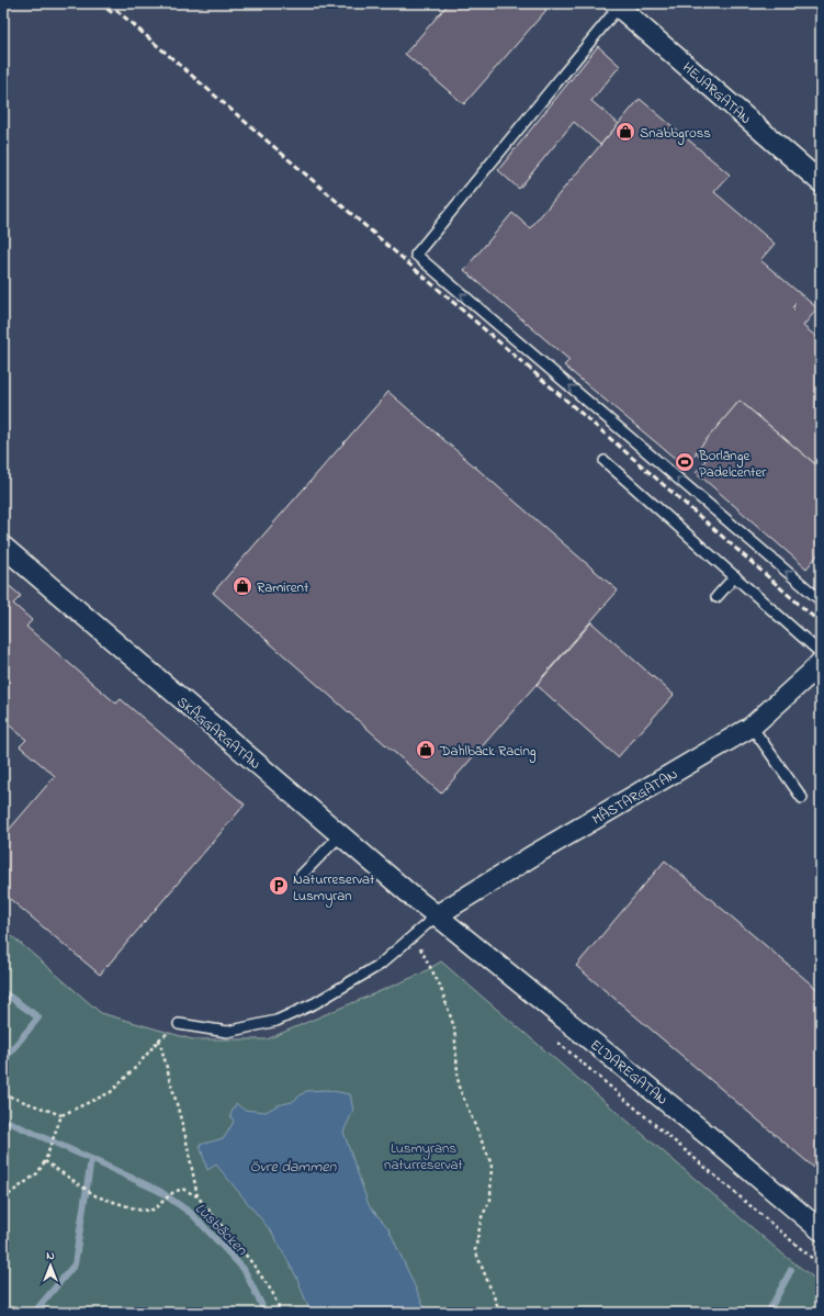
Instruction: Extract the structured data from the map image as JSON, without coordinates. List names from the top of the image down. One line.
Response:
{"streets":{"street":["HEJARGATAN","SKÄGGARGATAN","MÄSTARGATAN","ELDAREGATAN"]},"crossings":[["SKÄGGARGATAN","MÄSTARGATAN"],["SKÄGGARGATAN","ELDAREGATAN"],["MÄSTARGATAN","ELDAREGATAN"]],"water":["Övre dammen","Lusbäcken"],"parks":["Lusmyrans naturreservat"],"places":{"shop":["Snabbgross","Ramirent","Dahlbäck Racing"],"sports":["Borlänge Padelcenter"],"parking":["Naturreservat Lusmyran"]},"house_numbers":["1"],"north":"top"}
